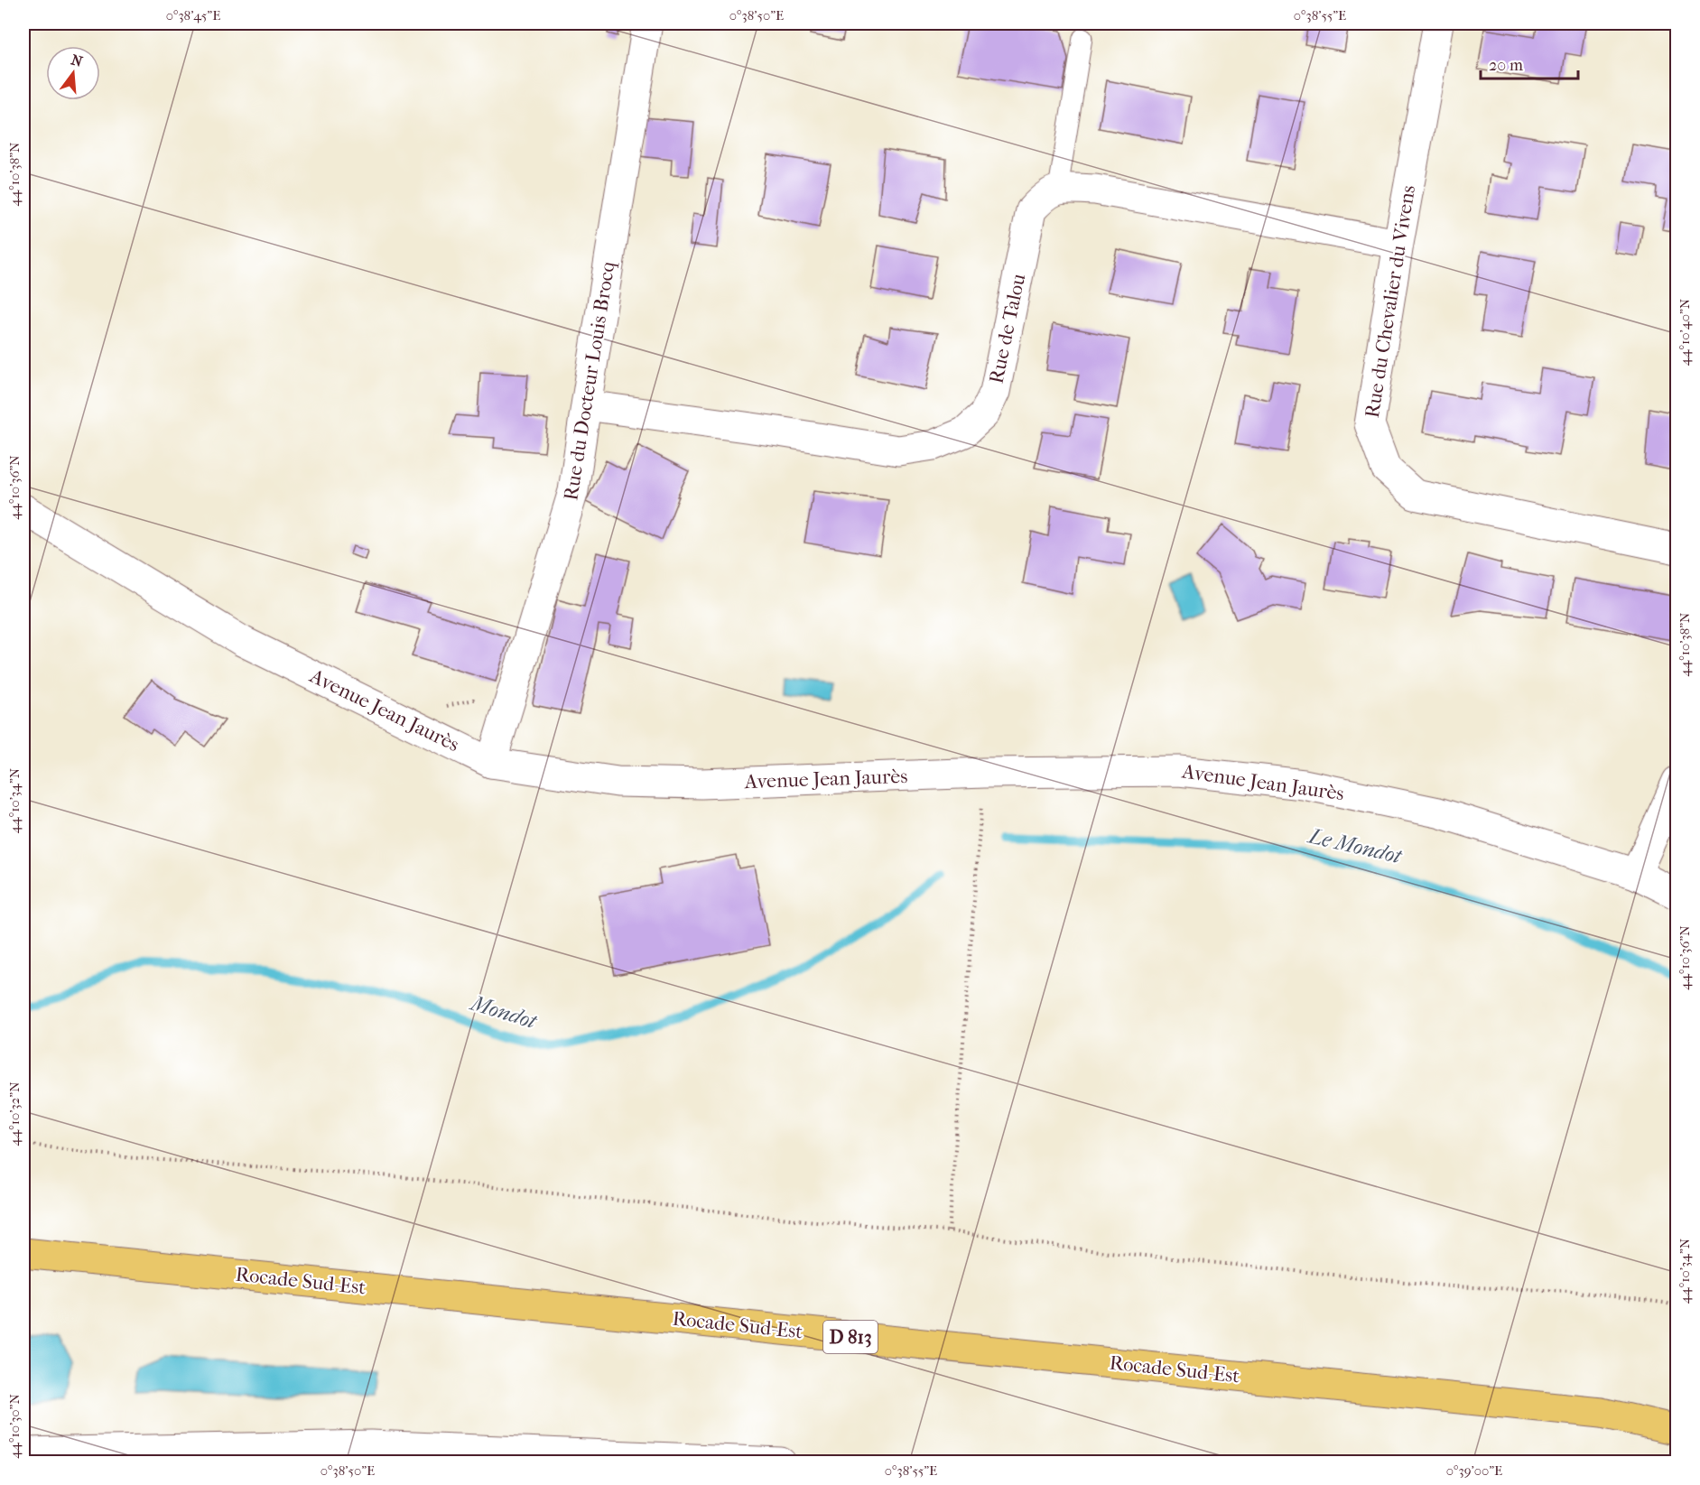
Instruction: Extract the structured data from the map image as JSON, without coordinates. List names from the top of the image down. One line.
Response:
{"streets":{"main road":["Rocade Sud-Est","D 813"],"street":["Rue du Chevalier du Vivens","Rue de Talou","Rue du Docteur Louis Brocq","Avenue Jean Jaurès"]},"crossings":[["Rue de Talou","Rue du Docteur Louis Brocq"],["Rue du Docteur Louis Brocq","Avenue Jean Jaurès"]],"water":["Le Mondot","Mondot"],"scale_bar":"20 m","north":"top","coordinates":["0°38'45\"E","0°38'50\"E","0°38'55\"E","44°10'38\"N","44°10'40\"N","44°10'36\"N","44°10'34\"N","44°10'32\"N","44°10'30\"N","0°39'00\"E"]}
